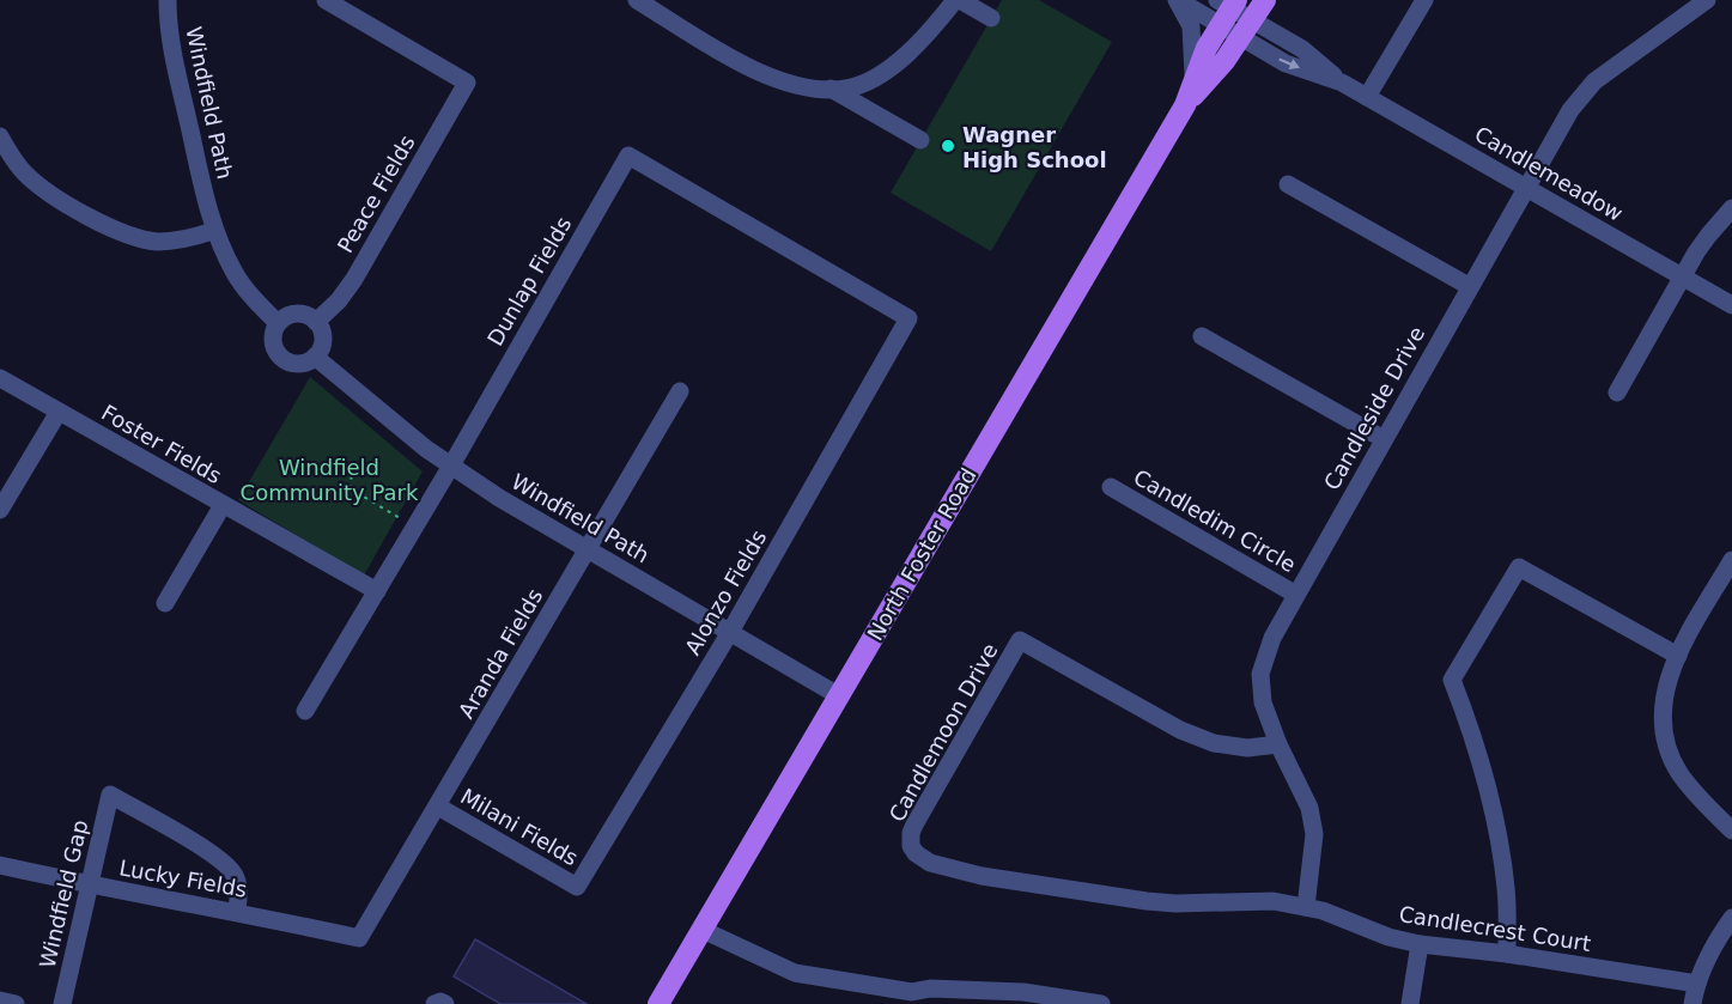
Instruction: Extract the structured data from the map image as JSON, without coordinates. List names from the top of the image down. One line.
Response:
{"streets":{"main road":["North Foster Road"],"street":["Windfield Path","Candlemeadow","Peace Fields","Dunlap Fields","Candleside Drive","Foster Fields","Candledim Circle","Alonzo Fields","Aranda Fields","Candlemoon Drive","Milani Fields","Lucky Fields","Windfield Gap","Candlecrest Court"]},"crossings":[["Windfield Path","Peace Fields"],["Windfield Path","Dunlap Fields"],["Windfield Path","North Foster Road"],["Windfield Path","Alonzo Fields"],["Windfield Path","Aranda Fields"],["Candlemeadow","Candleside Drive"],["Candlemeadow","North Foster Road"],["Dunlap Fields","Foster Fields"],["Dunlap Fields","Alonzo Fields"],["Candleside Drive","Candledim Circle"],["Candleside Drive","Candlemoon Drive"],["Candleside Drive","Candlecrest Court"],["Alonzo Fields","Milani Fields"],["Aranda Fields","Milani Fields"],["Aranda Fields","Lucky Fields"],["Candlemoon Drive","Candlecrest Court"],["Lucky Fields","Windfield Gap"]],"parks":["Windfield Community Park"],"places":["Wagner High School"]}
